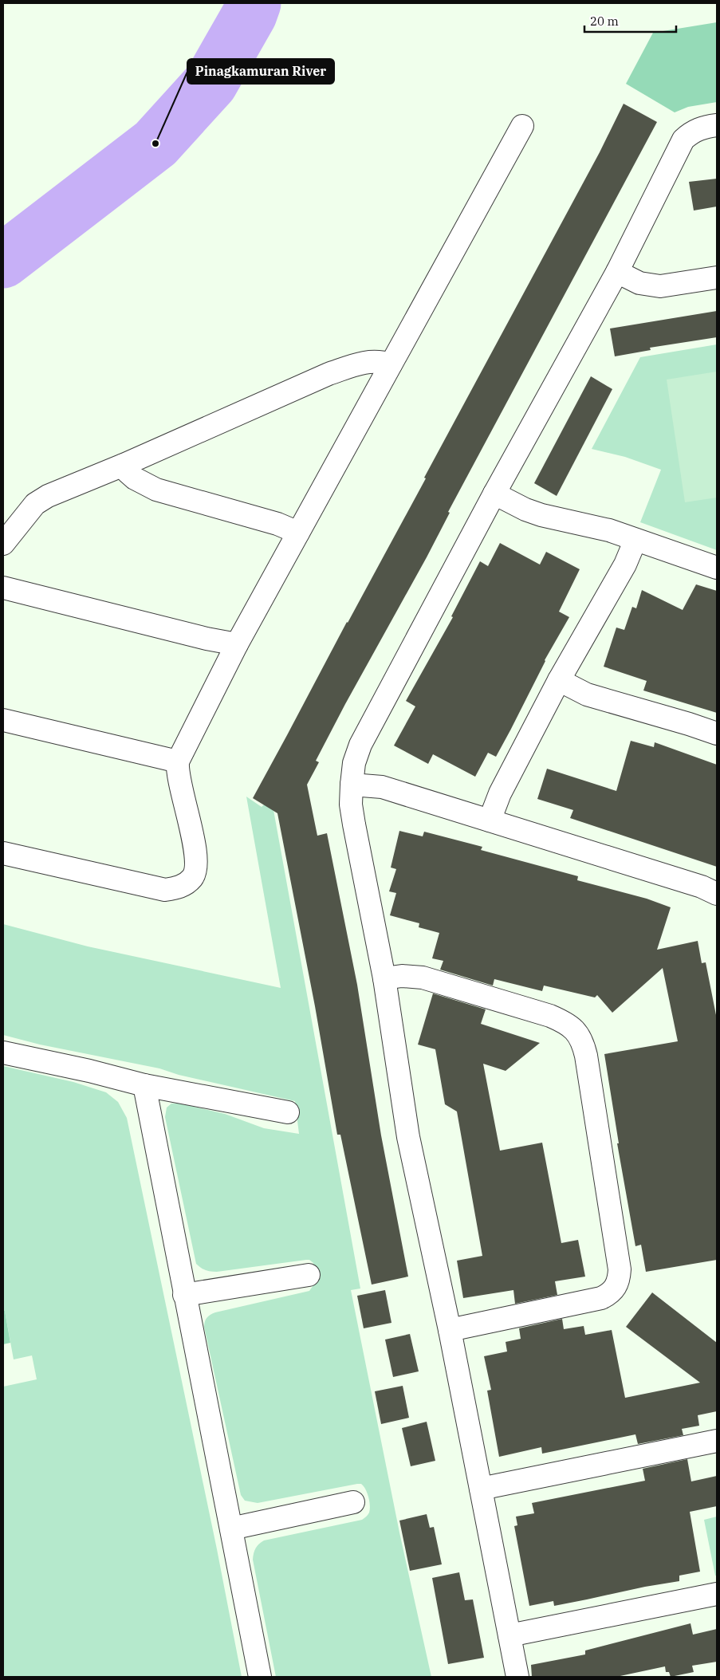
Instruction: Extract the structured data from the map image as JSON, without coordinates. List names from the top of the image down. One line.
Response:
{"places":["Pinagkamuran River"],"scale_bar":"20 m"}
